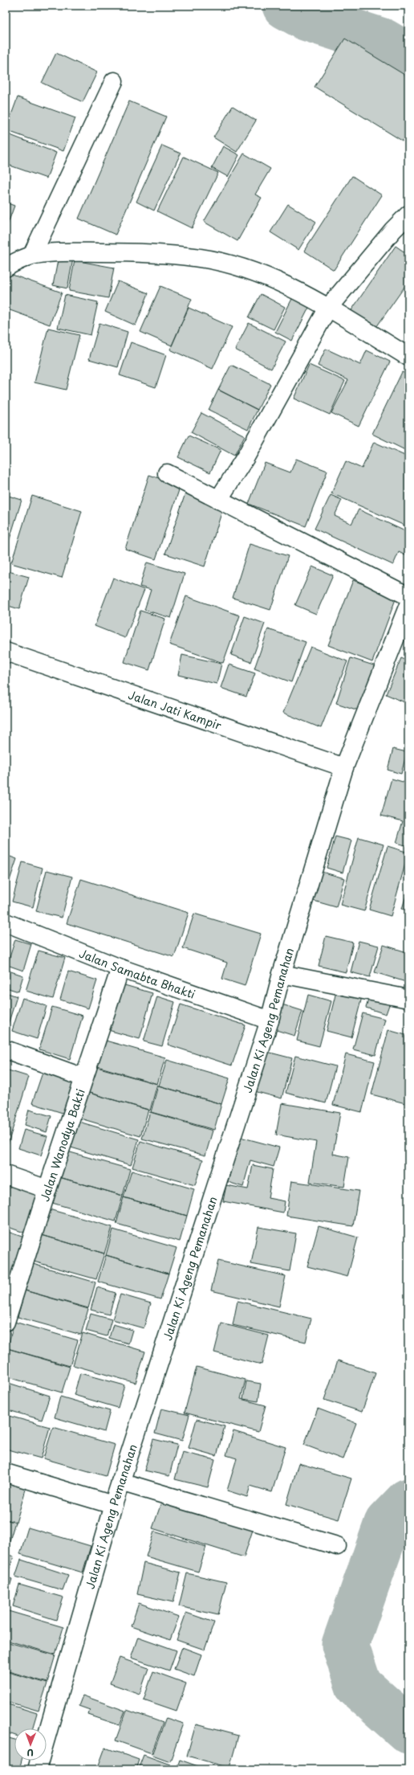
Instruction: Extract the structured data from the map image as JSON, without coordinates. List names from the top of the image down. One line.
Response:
{"streets":{"street":["Jalan Jati Kampir","Jalan Samabta Bhakti","Jalan Ki Ageng Pemanahan","Jalan Wanodya Bakti"]},"crossings":[["Jalan Jati Kampir","Jalan Ki Ageng Pemanahan"],["Jalan Samabta Bhakti","Jalan Ki Ageng Pemanahan"],["Jalan Samabta Bhakti","Jalan Wanodya Bakti"]],"north":"bottom"}
